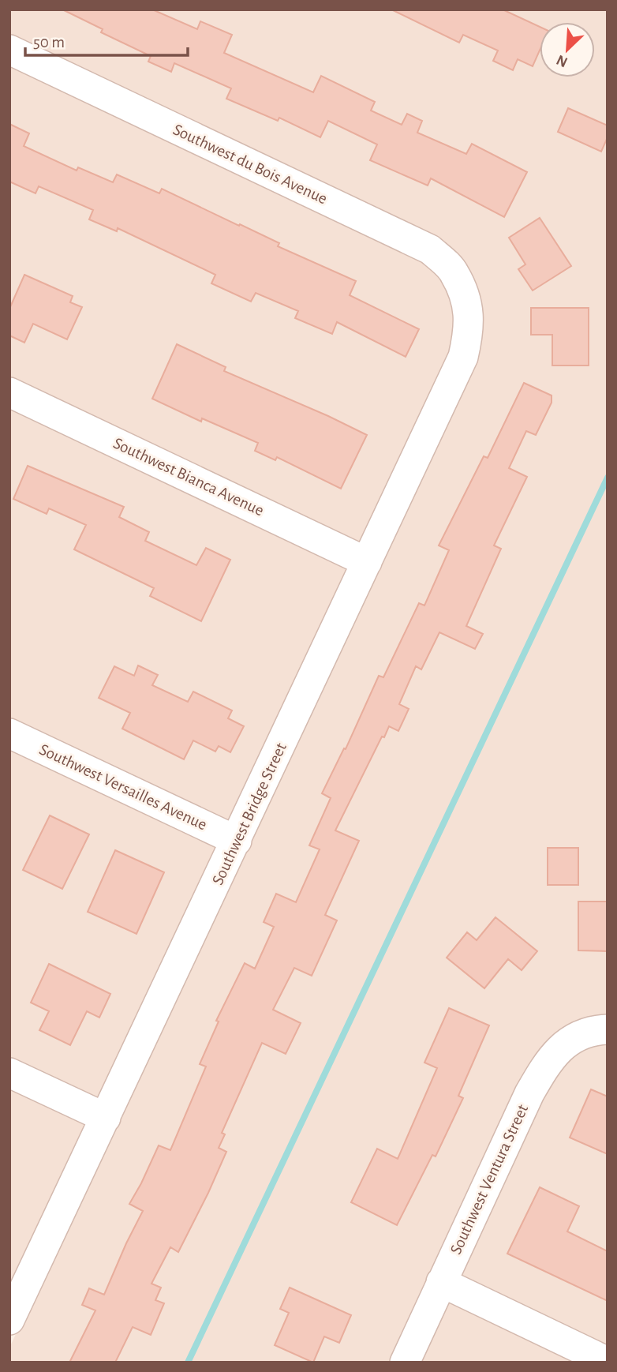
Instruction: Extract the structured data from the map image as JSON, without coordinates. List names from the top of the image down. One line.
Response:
{"streets":{"street":["Southwest du Bois Avenue","Southwest Bianca Avenue","Southwest Versailles Avenue","Southwest Bridge Street","Southwest Ventura Street"]},"crossings":[["Southwest du Bois Avenue","Southwest Bridge Street"],["Southwest Bianca Avenue","Southwest Bridge Street"],["Southwest Versailles Avenue","Southwest Bridge Street"]],"scale_bar":"50 m","north":"bottom left"}
